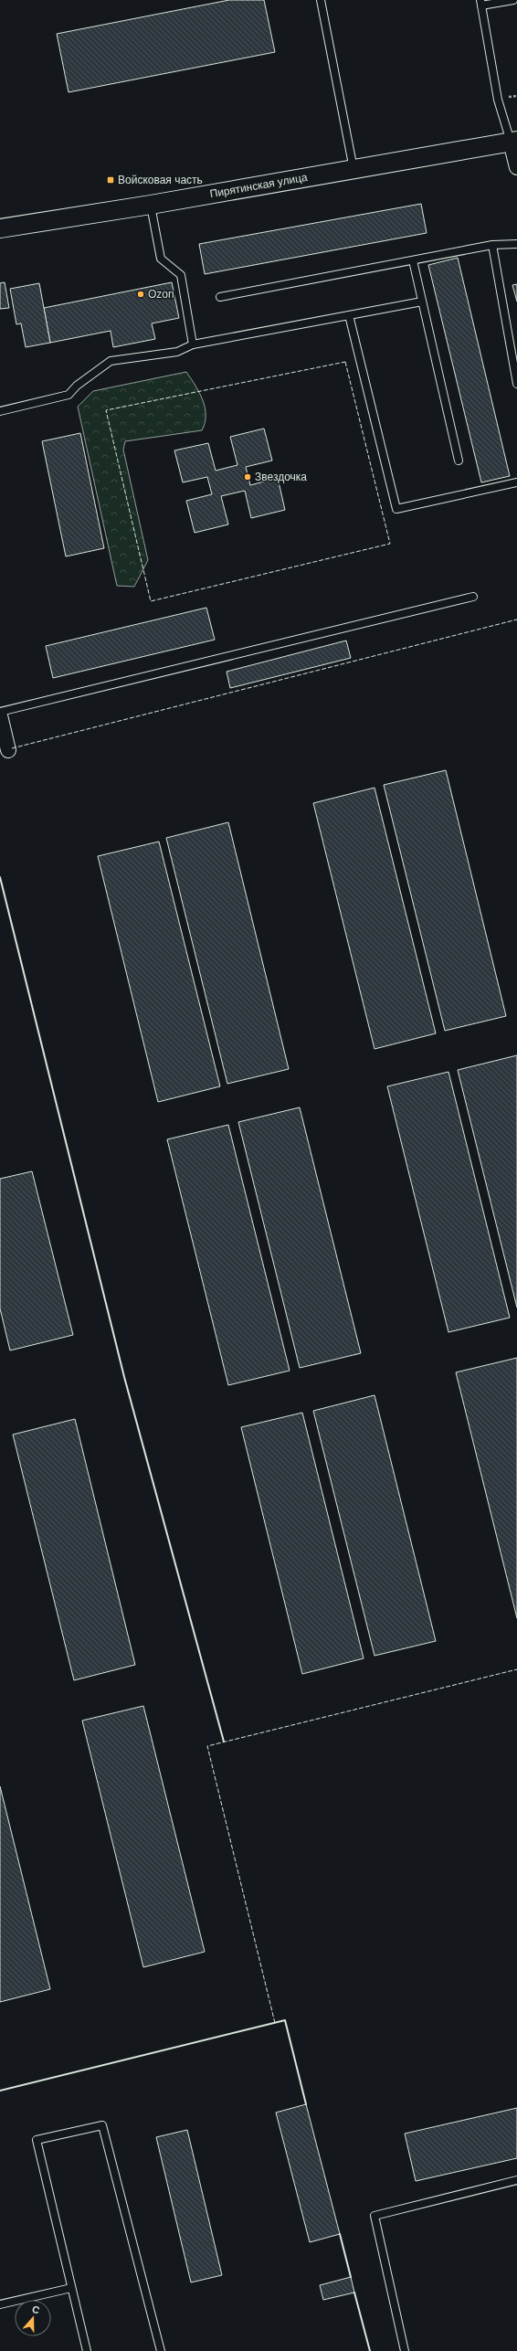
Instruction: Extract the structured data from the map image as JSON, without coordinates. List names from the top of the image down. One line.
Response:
{"streets":{"street":["Пирятинская улица"]},"places":{"transit":["Войсковая часть"],"other":["Ozon","Звездочка"]},"north":"top"}
